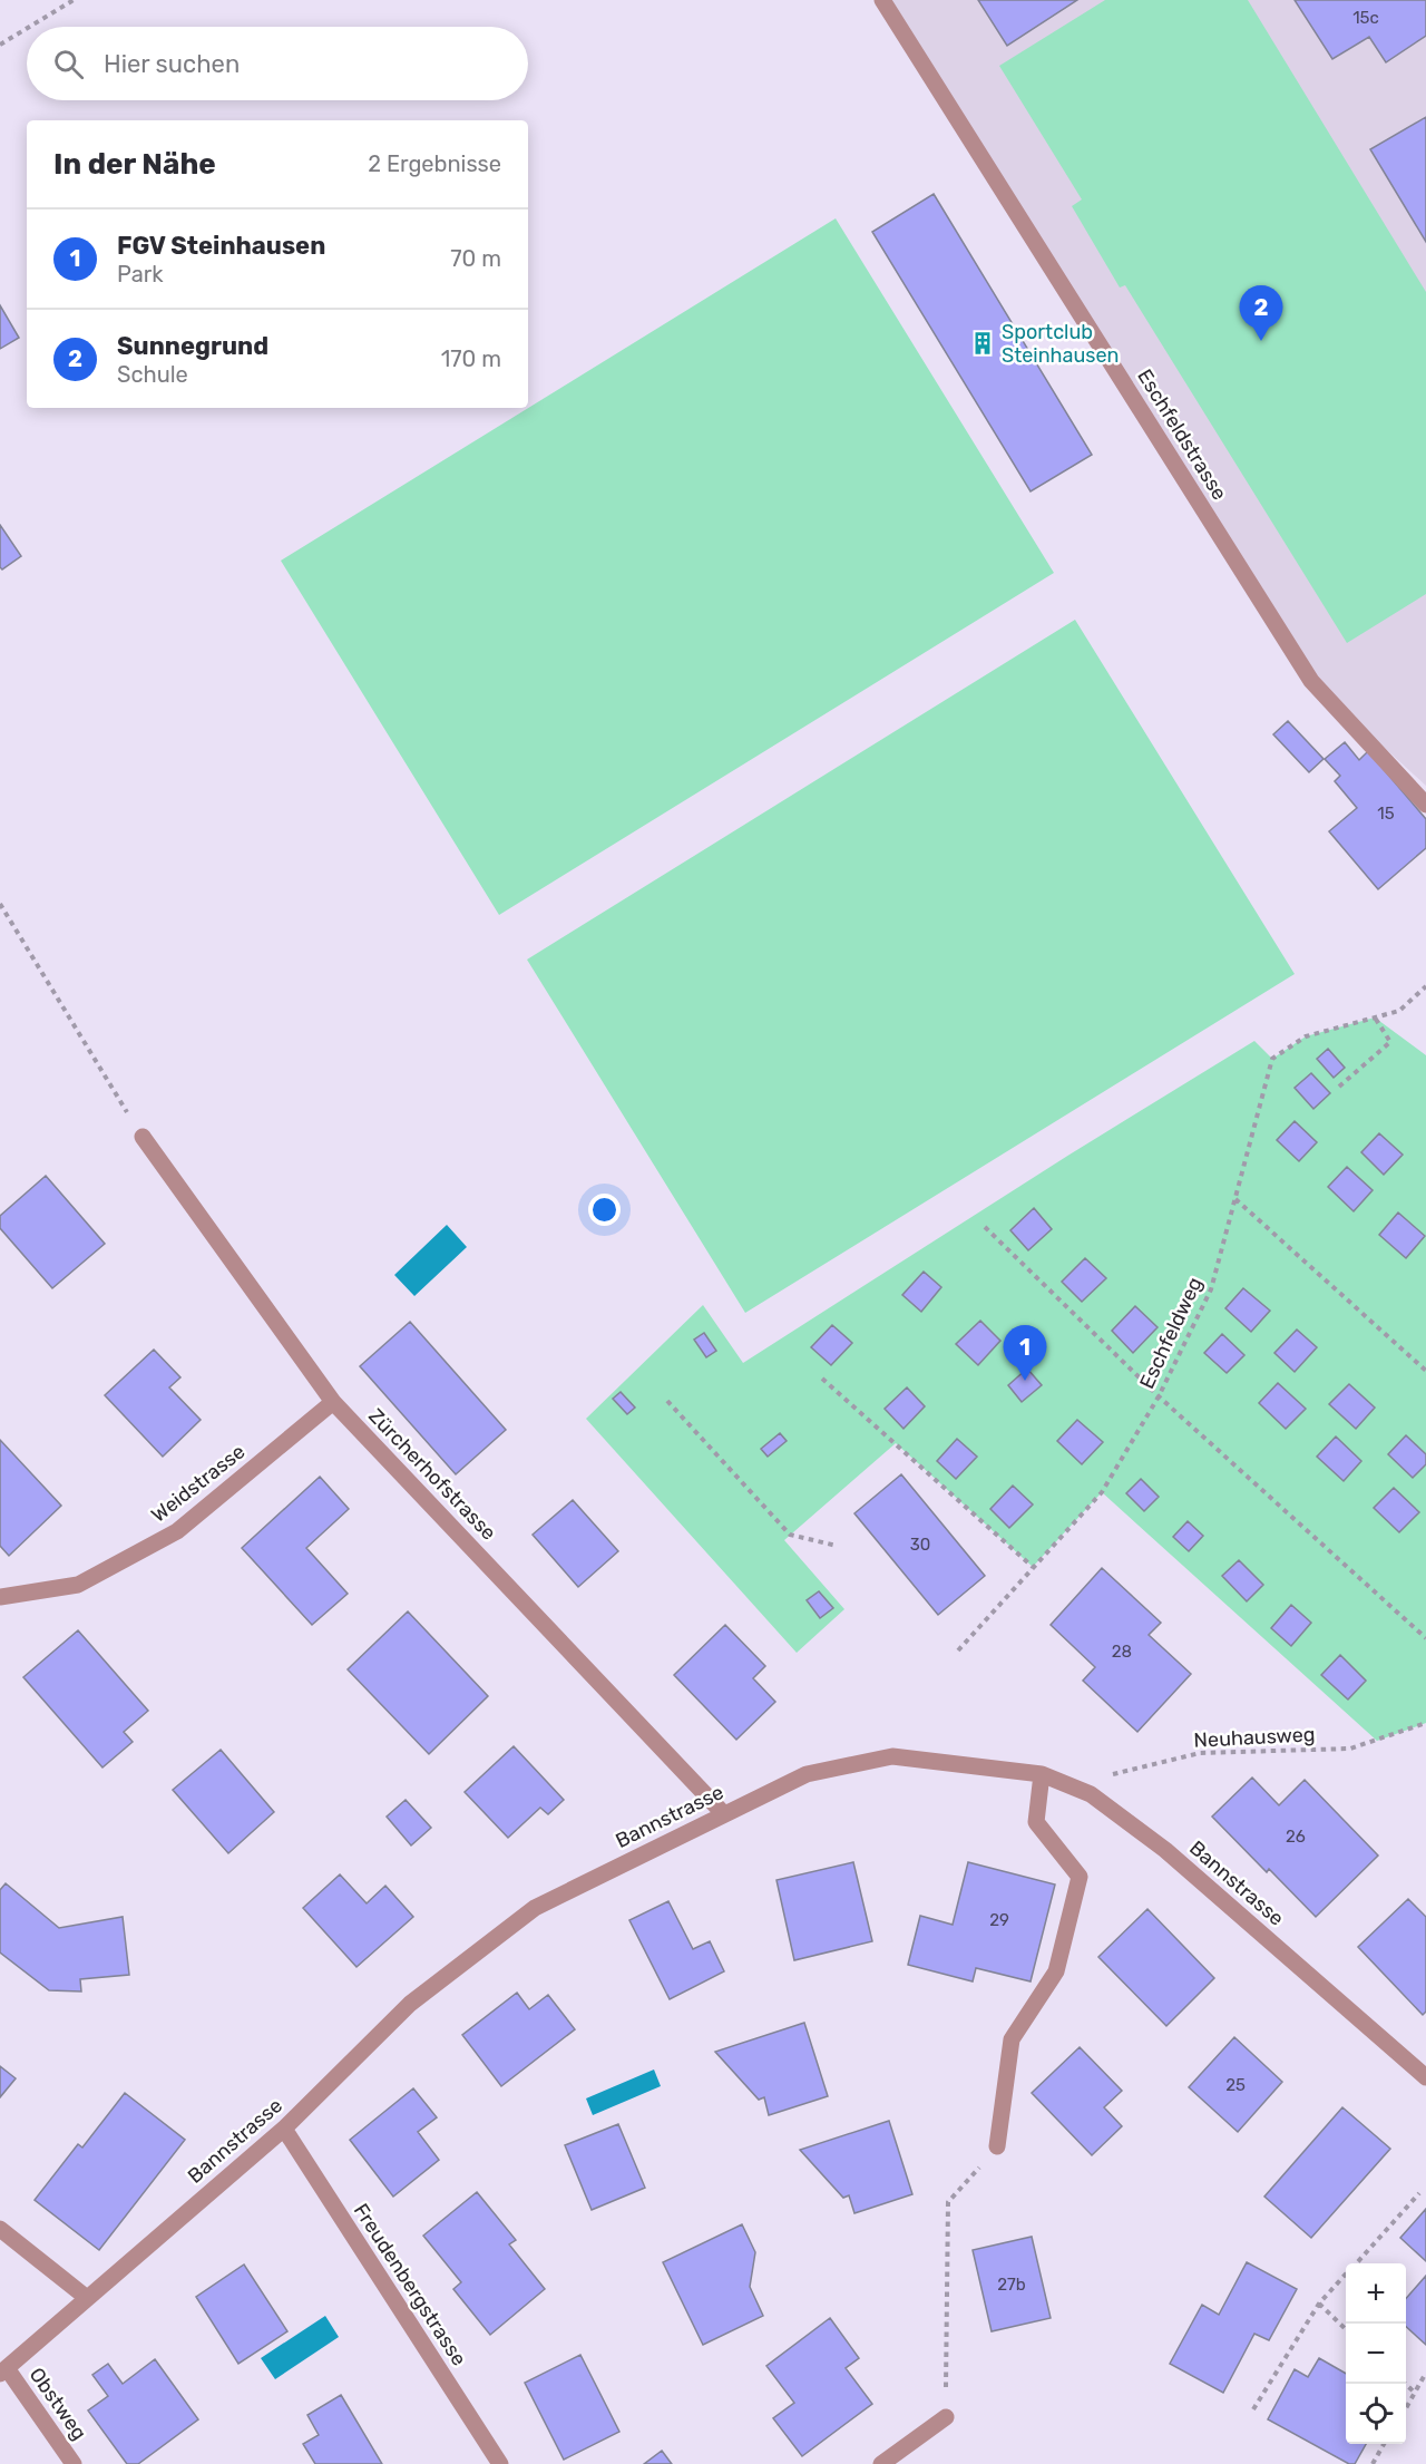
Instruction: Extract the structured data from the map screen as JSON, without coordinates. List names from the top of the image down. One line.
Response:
{"streets":{"street":["Eschfeldstrasse","Zürcherhofstrasse","Weidstrasse","Bannstrasse","Freudenbergstrasse","Obstweg"],"path":["Eschfeldweg","Neuhausweg"]},"crossings":[["Zürcherhofstrasse","Weidstrasse"],["Zürcherhofstrasse","Bannstrasse"],["Neuhausweg","Bannstrasse"],["Bannstrasse","Freudenbergstrasse"],["Bannstrasse","Obstweg"]],"places":{"building":["Sportclub Steinhausen"]},"house_numbers":["15c","15","30","28","26","29","25","27b"],"page":{"search":"Hier suchen","heading":["In der Nähe","2 Ergebnisse"],"list":[{"mark":"1","name":"FGV Steinhausen","note":"Park","value":"70 m"},{"mark":"2","name":"Sunnegrund","note":"Schule","value":"170 m"}],"pins":["2","1"],"map_buttons":["+","−"]}}
